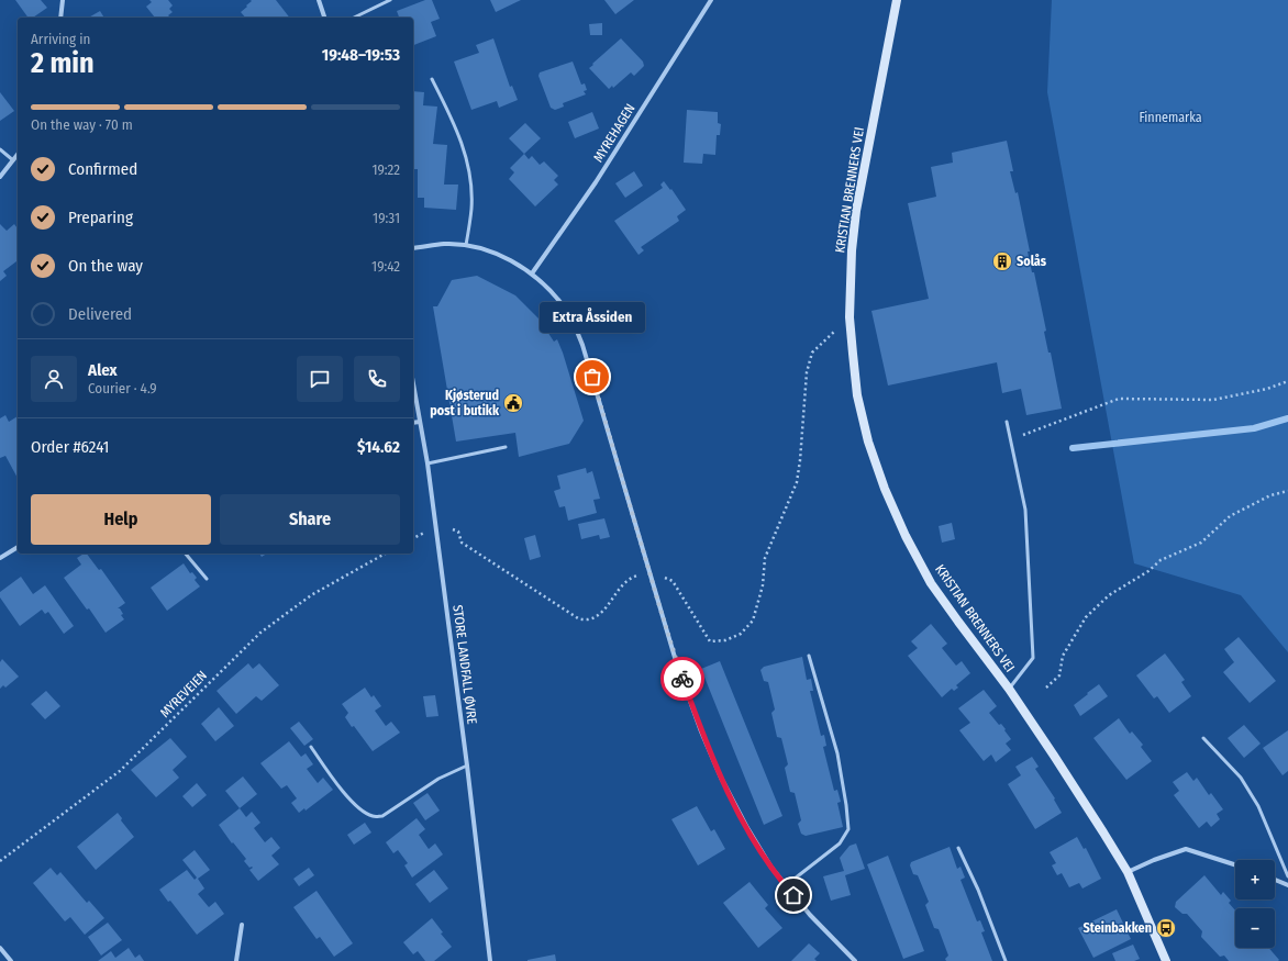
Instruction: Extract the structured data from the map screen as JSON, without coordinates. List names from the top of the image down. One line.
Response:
{"streets":{"main road":["KRISTIAN BRENNERS VEI"],"street":["MYREHAGEN","STORE LANDFALL ØVRE"],"path":["MYREVEIEN"]},"parks":["Finnemarka"],"places":{"building":["Solås"],"other":["Extra Åssiden"],"public building":["Kjøsterud post i butikk"],"bus stop":["Steinbakken"]},"page":{"heading":["2 min","Arriving in","19:48–19:53"],"panel":["Alex","Courier · 4.9","Order #6241","$14.62"],"bar":"On the way · 70 m","list":[["Confirmed","19:22"],["Preparing","19:31"],["On the way","19:42"],"Delivered"],"bubble":"Extra Åssiden","buttons":["Help","Share"],"map_buttons":["+","−"]}}
